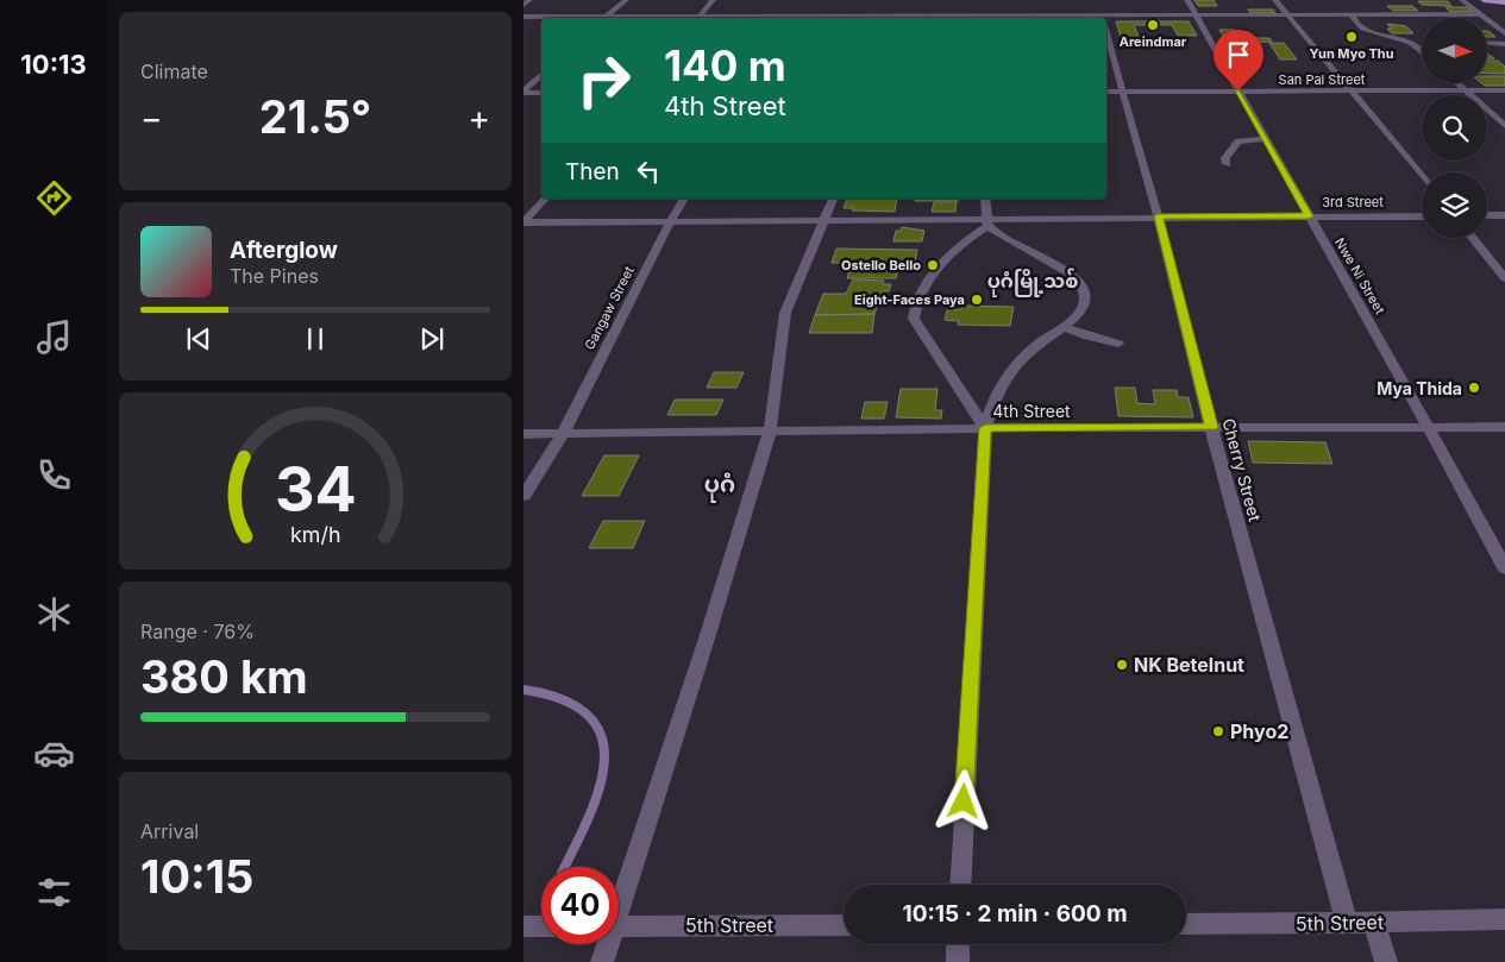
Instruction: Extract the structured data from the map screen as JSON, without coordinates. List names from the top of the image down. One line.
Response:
{"streets":{"street":["San Pal Street","3rd Street","Nwe Ni Street","Gangaw Street","4th Street","Cherry Street","5th Street"]},"crossings":[["San Pal Street","Nwe Ni Street"],["San Pal Street","Cherry Street"],["3rd Street","Nwe Ni Street"],["3rd Street","Gangaw Street"],["3rd Street","Cherry Street"],["Nwe Ni Street","4th Street"],["Gangaw Street","4th Street"],["4th Street","Cherry Street"],["Cherry Street","5th Street"]],"districts":["ပုဂံမြို့သစ်","ပုဂံ"],"places":["Areindmar","Yun Myo Thu","Ostello Bello","Eight-Faces Paya","Mya Thida","NK Betelnut","Phyo2"],"north":"right","page":{"tabs":"10:13","tile":["Climate",["Range · 76%","380 km"],["Arrival","10:15"]],"turn":["140 m","4th Street"],"heat":["−","21.5°","+"],"then":"Then","song":["Afterglow","The Pines"],"limit":"40","trip":"10:15 · 2 min · 600 m","gauge":["34","km/h"]}}
